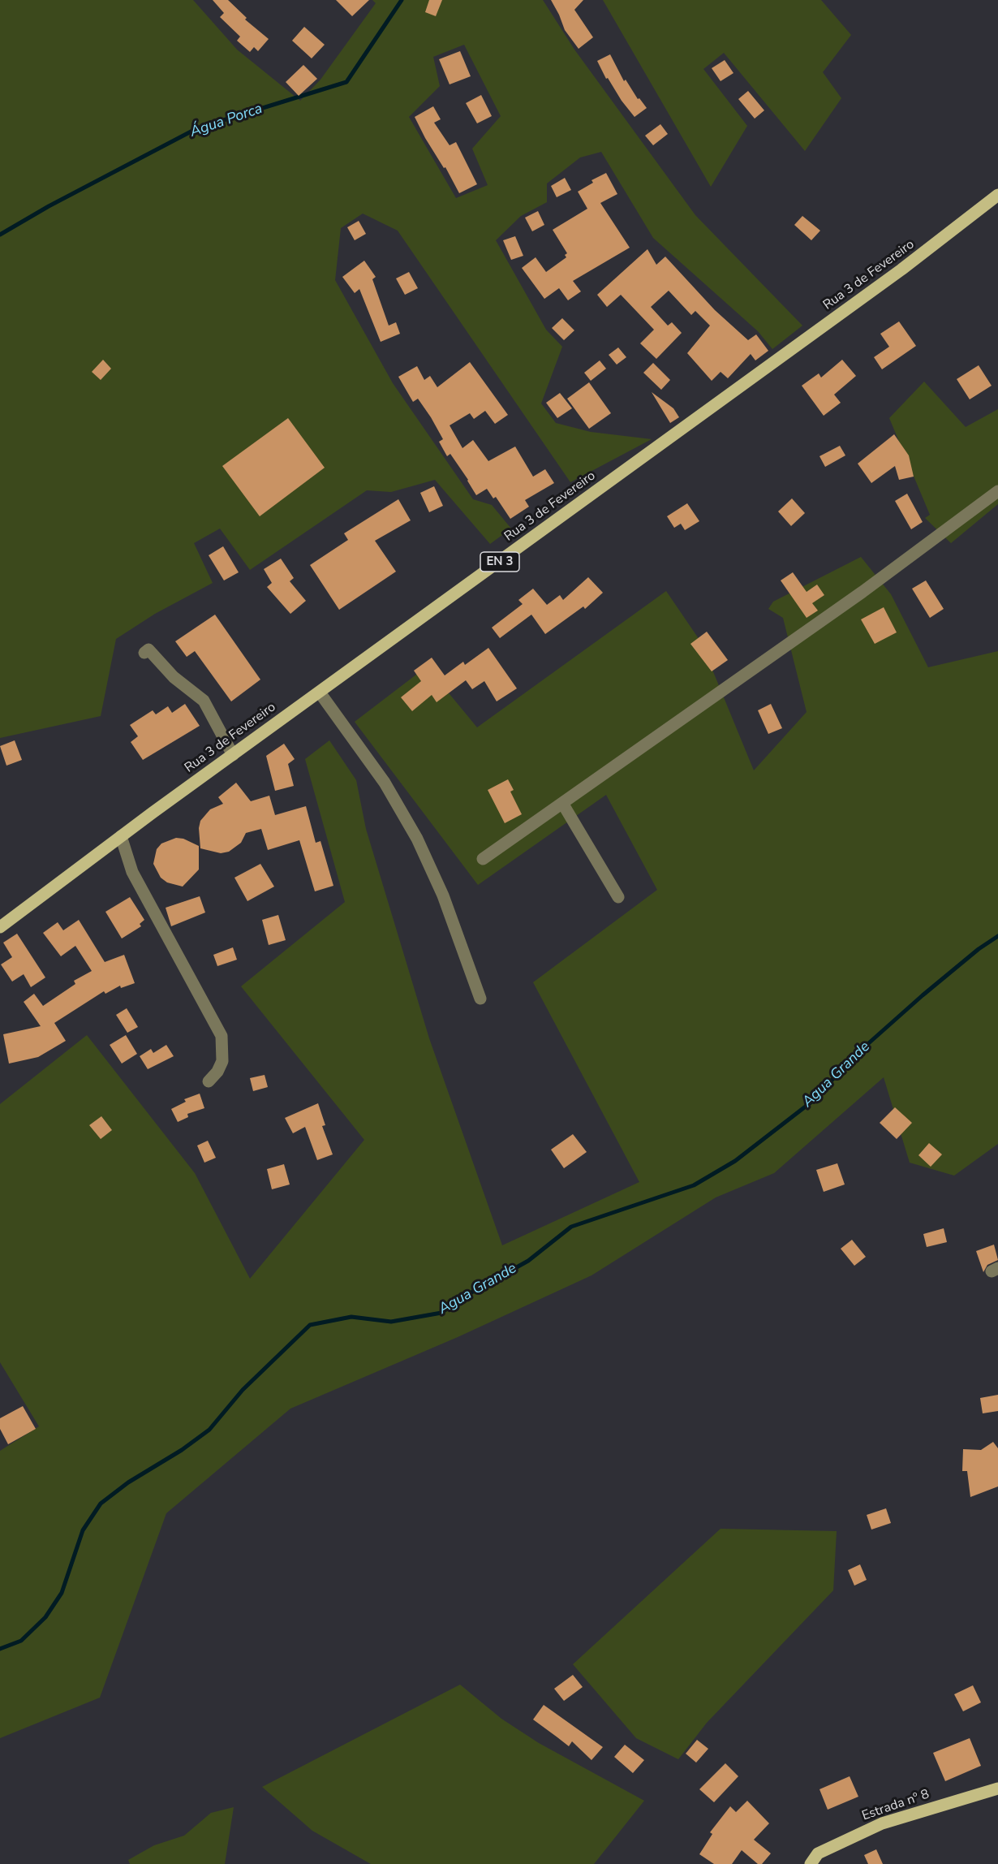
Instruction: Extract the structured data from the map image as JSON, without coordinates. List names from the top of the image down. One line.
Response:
{"streets":{"main road":["Rua 3 de Fevereiro","EN 3","Estrada nº 8"]},"water":["Água Porca","Agua Grande"]}
